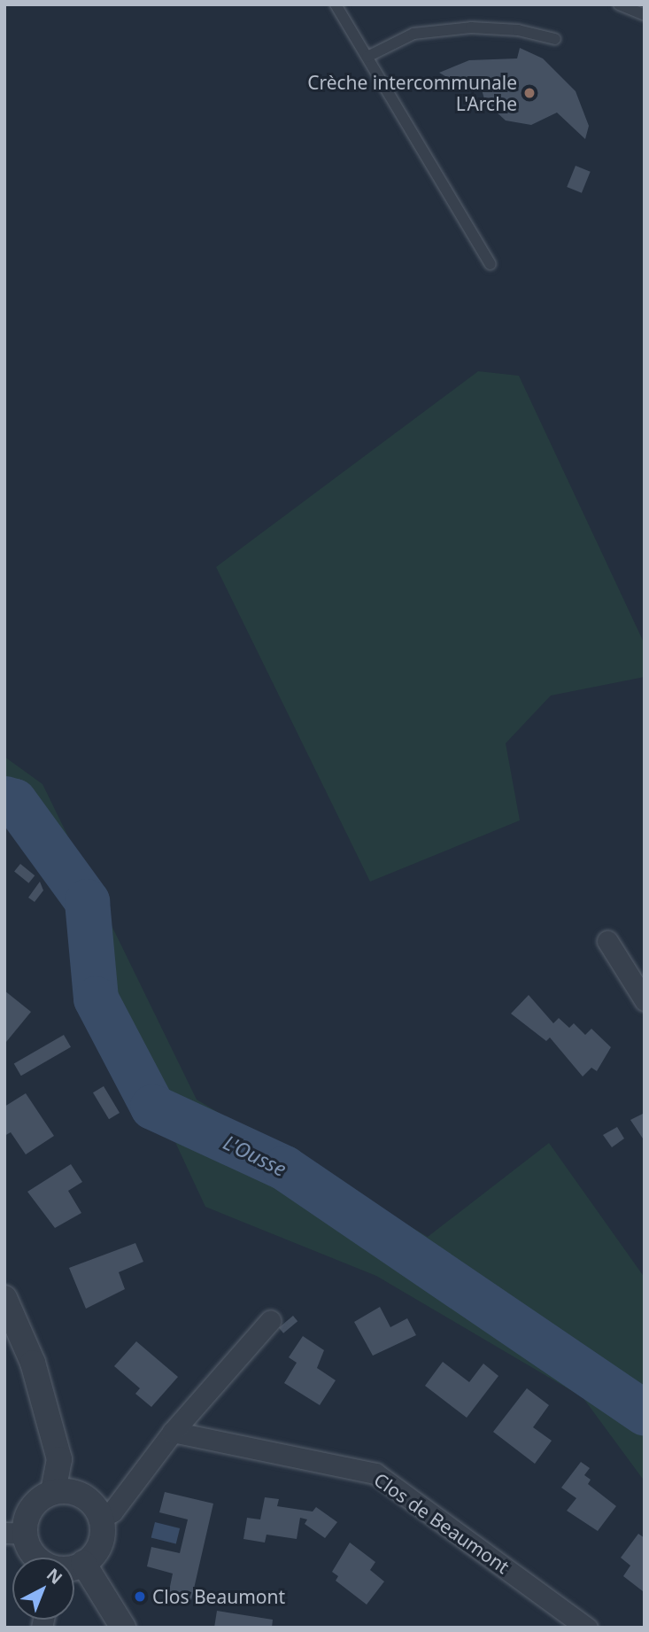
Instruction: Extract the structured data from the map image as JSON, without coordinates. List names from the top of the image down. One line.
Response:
{"streets":{"street":["Clos de Beaumont"]},"water":["L'Ousse"],"places":["Crèche intercommunale L'Arche","Clos Beaumont"],"north":"top right"}
